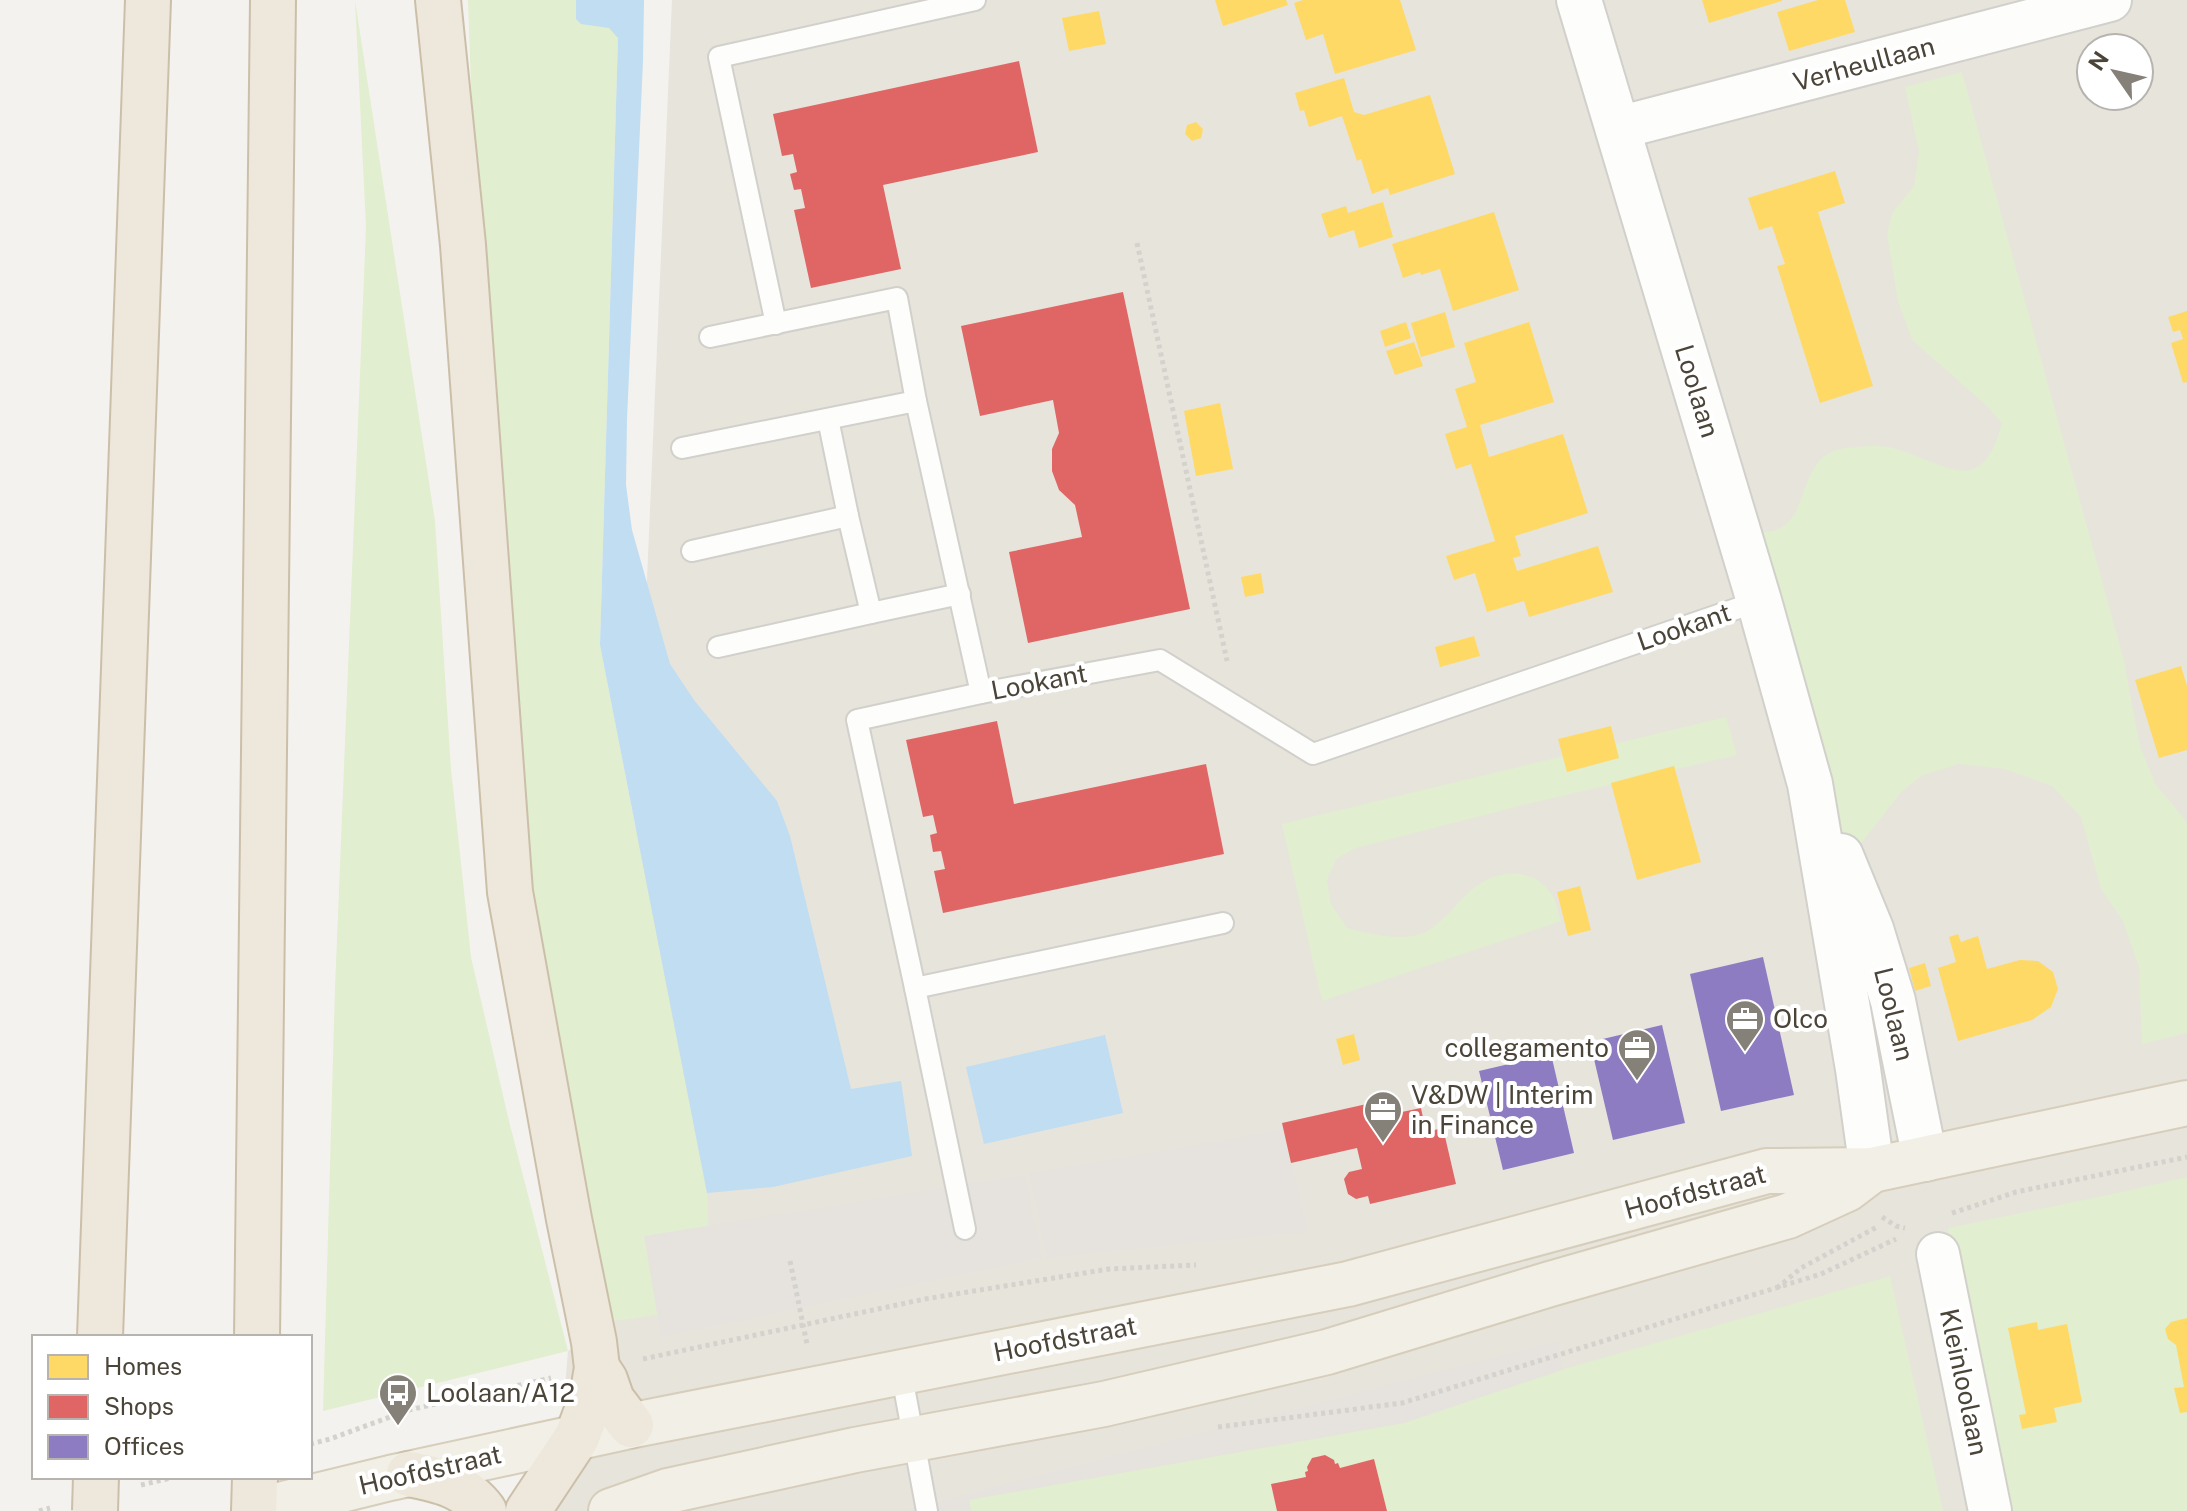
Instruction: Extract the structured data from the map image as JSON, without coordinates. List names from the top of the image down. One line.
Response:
{"streets":{"main road":["Hoofdstraat"],"street":["Verheullaan","Loolaan","Kleinloolaan"],"lane":["Lookant"]},"crossings":[["Verheullaan","Loolaan"],["Loolaan","Lookant"],["Loolaan","Hoofdstraat"]],"places":{"office":["Olco","collegamento","V&DW | Interim in Finance"],"bus stop":["Loolaan/A12"]},"legend":["Homes","Shops","Offices"],"north":"top left"}
